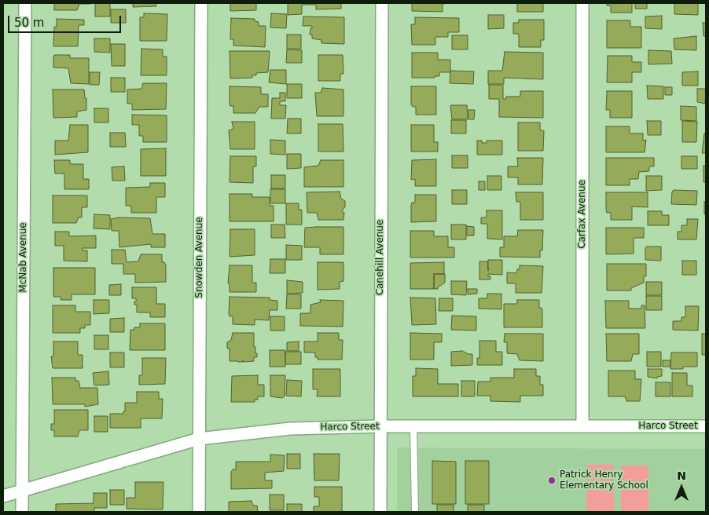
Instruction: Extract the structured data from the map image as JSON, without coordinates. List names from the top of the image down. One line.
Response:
{"streets":{"street":["Carfax Avenue","McNab Avenue","Snowden Avenue","Canehill Avenue","Harco Street"]},"crossings":[["Carfax Avenue","Harco Street"],["McNab Avenue","Harco Street"],["Snowden Avenue","Harco Street"],["Canehill Avenue","Harco Street"]],"places":["Patrick Henry Elementary School"],"scale_bar":"50 m","north":"top"}
